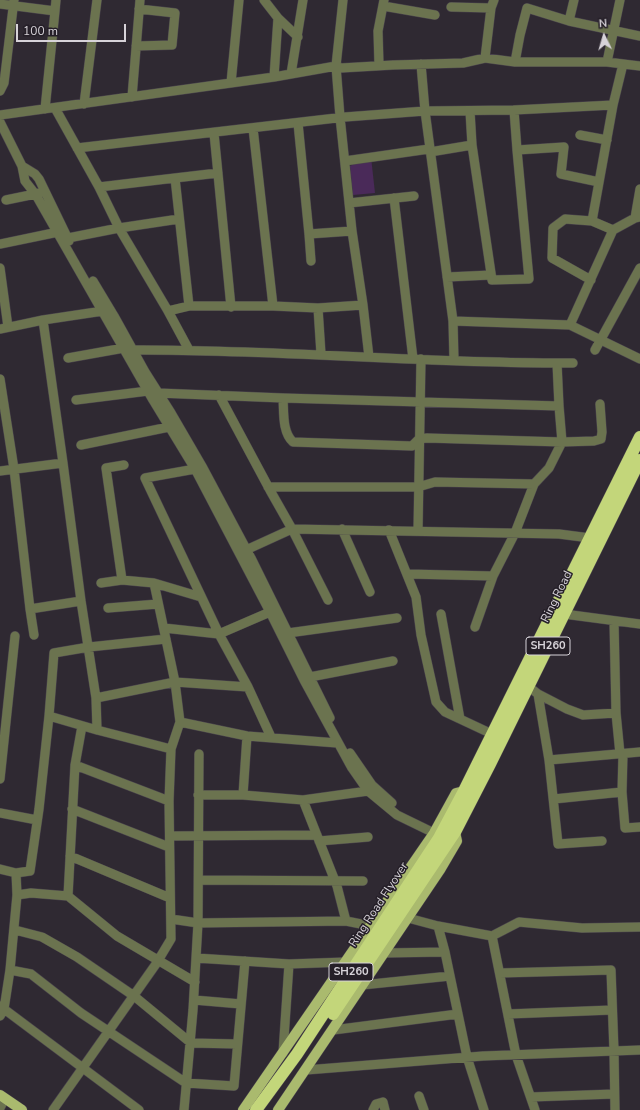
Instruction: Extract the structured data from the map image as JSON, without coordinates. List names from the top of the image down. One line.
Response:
{"streets":{"highway":["Ring Road","SH260","Ring Road Flyover"]},"crossings":[["Ring Road","Ring Road Flyover"]],"scale_bar":"100 m","north":"top"}
